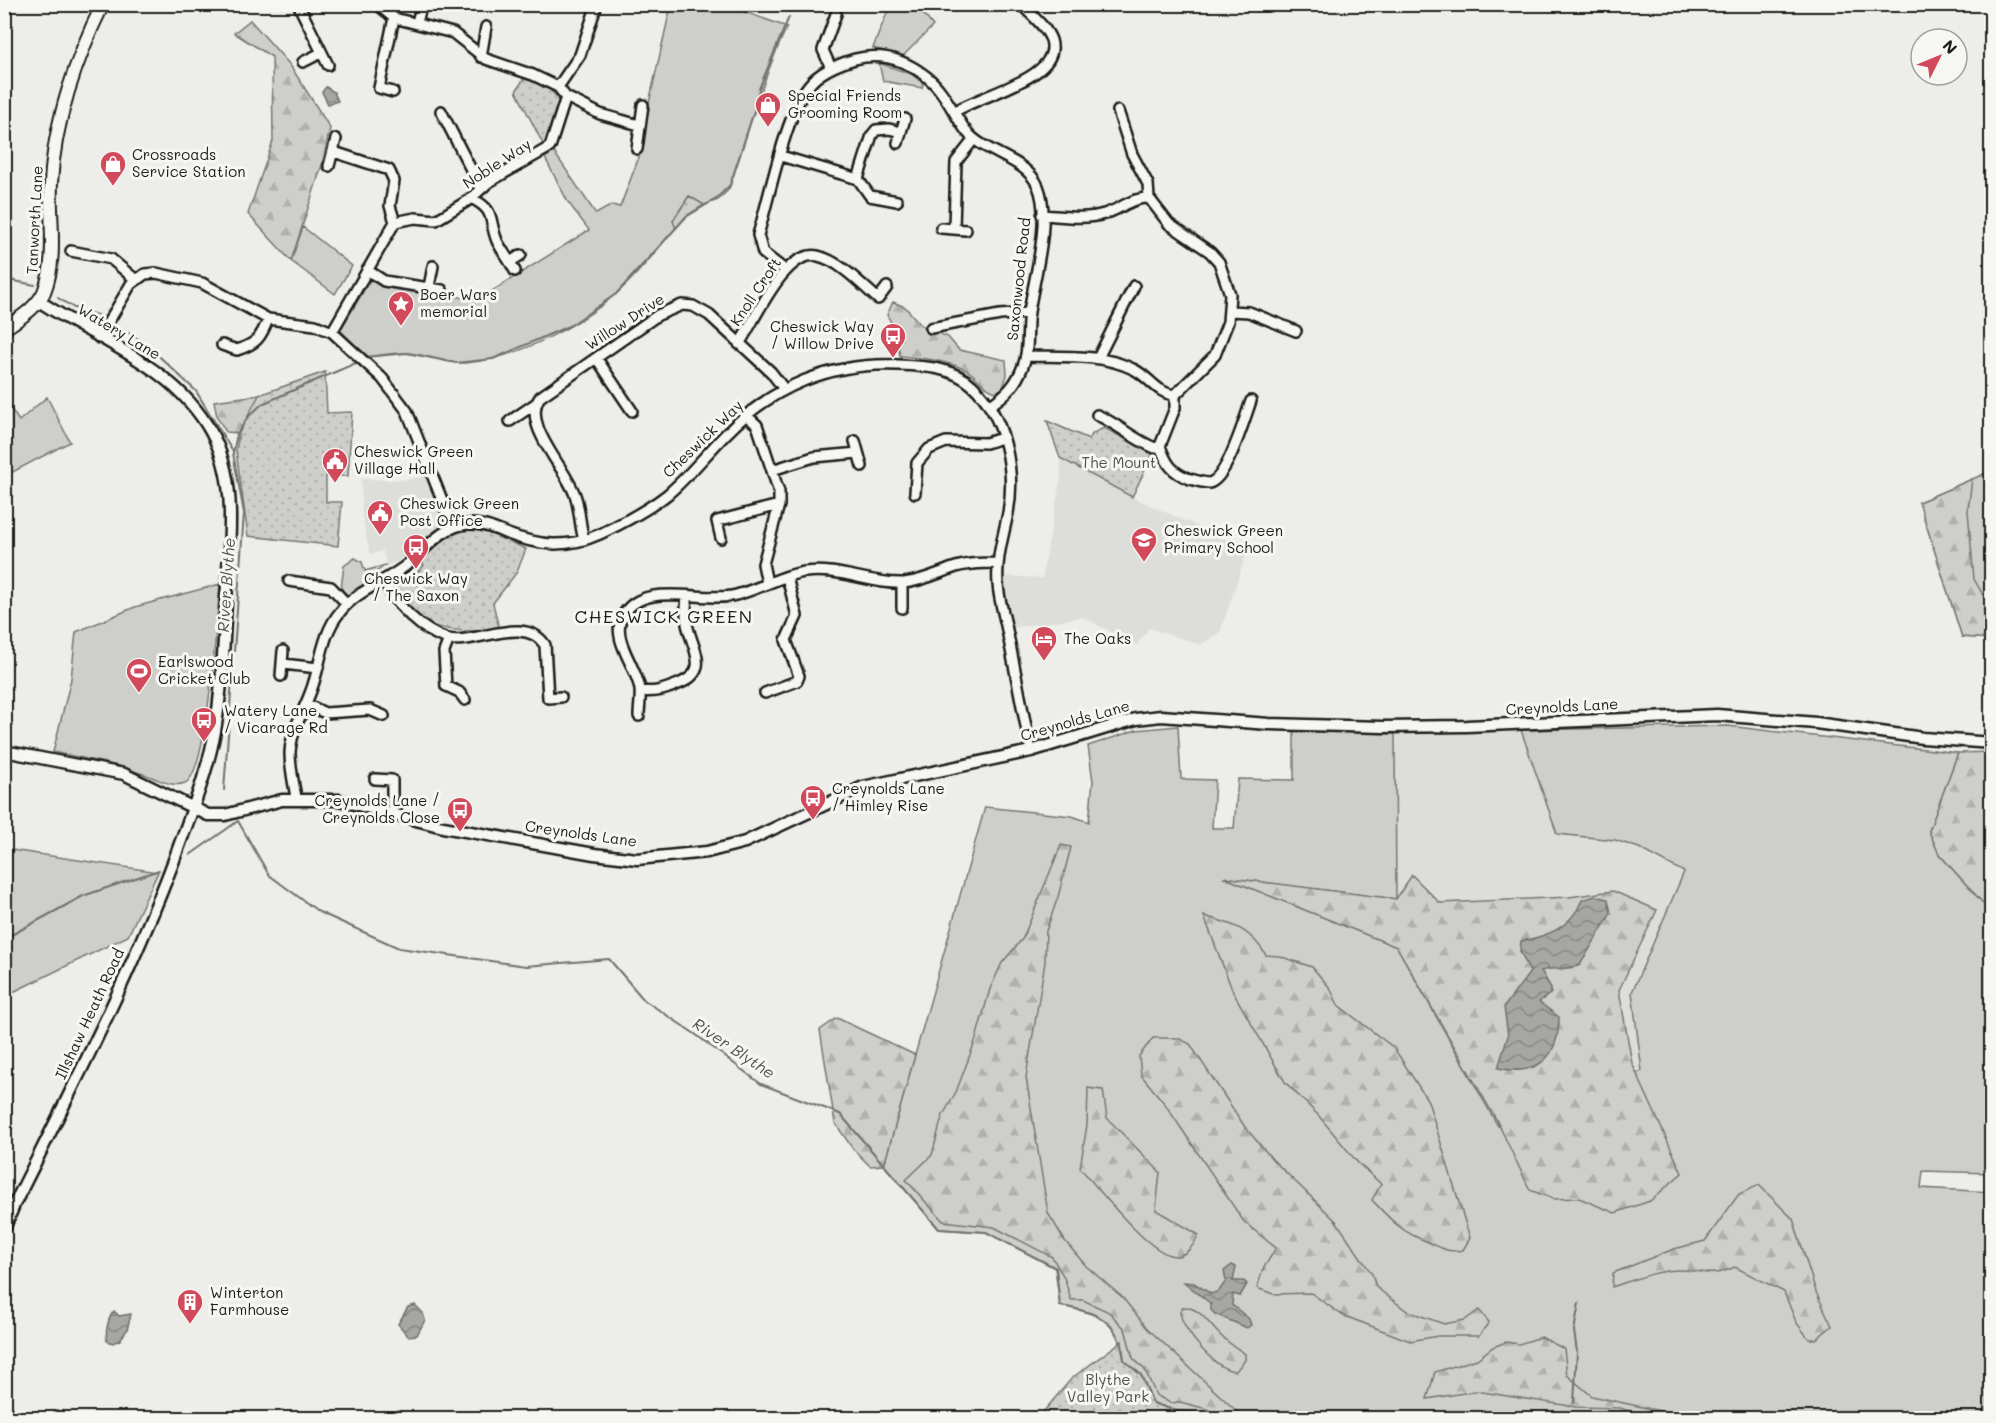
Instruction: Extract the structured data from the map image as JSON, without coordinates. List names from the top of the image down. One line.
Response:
{"streets":{"main road":["Tanworth Lane"],"street":["Noble Way","Saxonwood Road","Knoll Croft","Willow Drive","Watery Lane","Cheswick Way","Creynolds Lane","Illshaw Heath Road"]},"crossings":[["Tanworth Lane","Watery Lane"],["Saxonwood Road","Knoll Croft"],["Saxonwood Road","Cheswick Way"],["Knoll Croft","Willow Drive"],["Willow Drive","Cheswick Way"],["Watery Lane","Creynolds Lane"],["Watery Lane","Illshaw Heath Road"],["Cheswick Way","Creynolds Lane"],["Creynolds Lane","Illshaw Heath Road"]],"districts":["CHESWICK GREEN"],"water":["River Blythe"],"parks":["The Mount","Blythe Valley Park"],"places":{"shop":["Special Friends Grooming Room","Crossroads Service Station"],"place":["Boer Wars memorial"],"bus stop":["Cheswick Way / Willow Drive","Cheswick Way / The Saxon","Watery Lane / Vicarage Rd","Creynolds Lane / Himley Rise","Creynolds Lane / Creynolds Close"],"public building":["Cheswick Green Village Hall","Cheswick Green Post Office"],"school or university":["Cheswick Green Primary School"],"hotel":["The Oaks"],"sports":["Earlswood Cricket Club"],"building":["Winterton Farmhouse"]},"north":"top right"}
